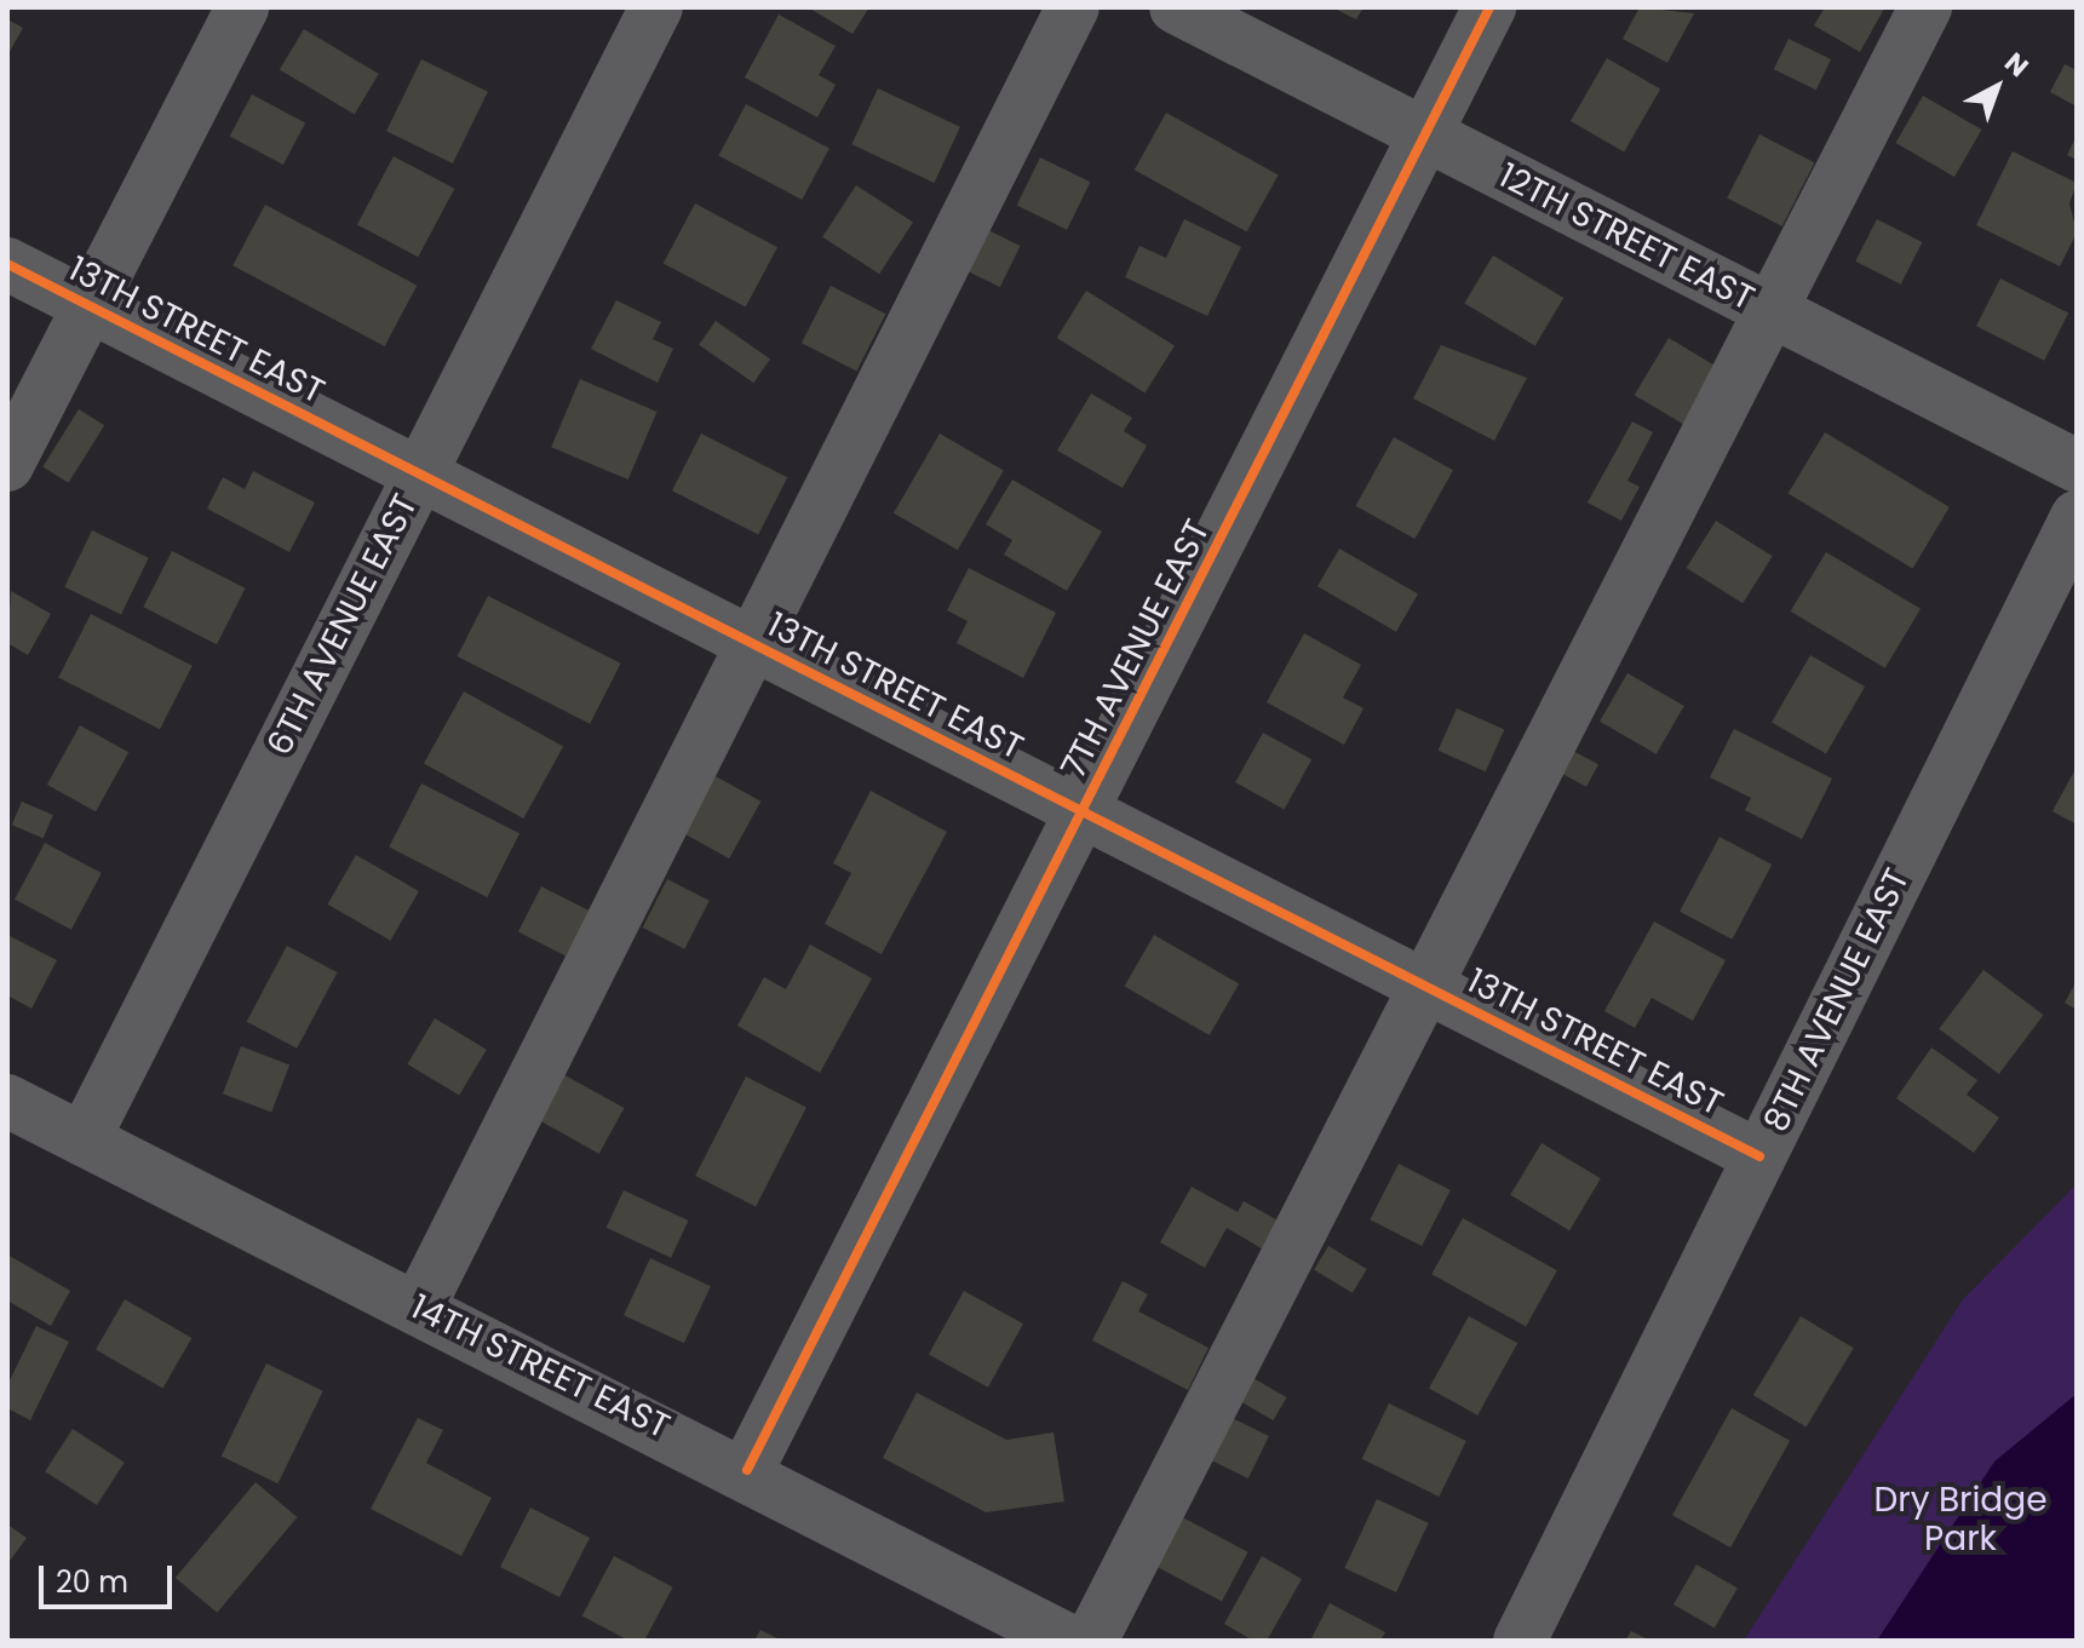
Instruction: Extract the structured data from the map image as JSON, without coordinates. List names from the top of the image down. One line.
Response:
{"streets":{"street":["12TH STREET EAST","13TH STREET EAST","6TH AVENUE EAST","7TH AVENUE EAST","8TH AVENUE EAST","14TH STREET EAST"]},"crossings":[["12TH STREET EAST","7TH AVENUE EAST"],["13TH STREET EAST","6TH AVENUE EAST"],["13TH STREET EAST","7TH AVENUE EAST"],["13TH STREET EAST","8TH AVENUE EAST"],["6TH AVENUE EAST","14TH STREET EAST"],["7TH AVENUE EAST","14TH STREET EAST"]],"parks":["Dry Bridge Park"],"scale_bar":"20 m","north":"top right"}
